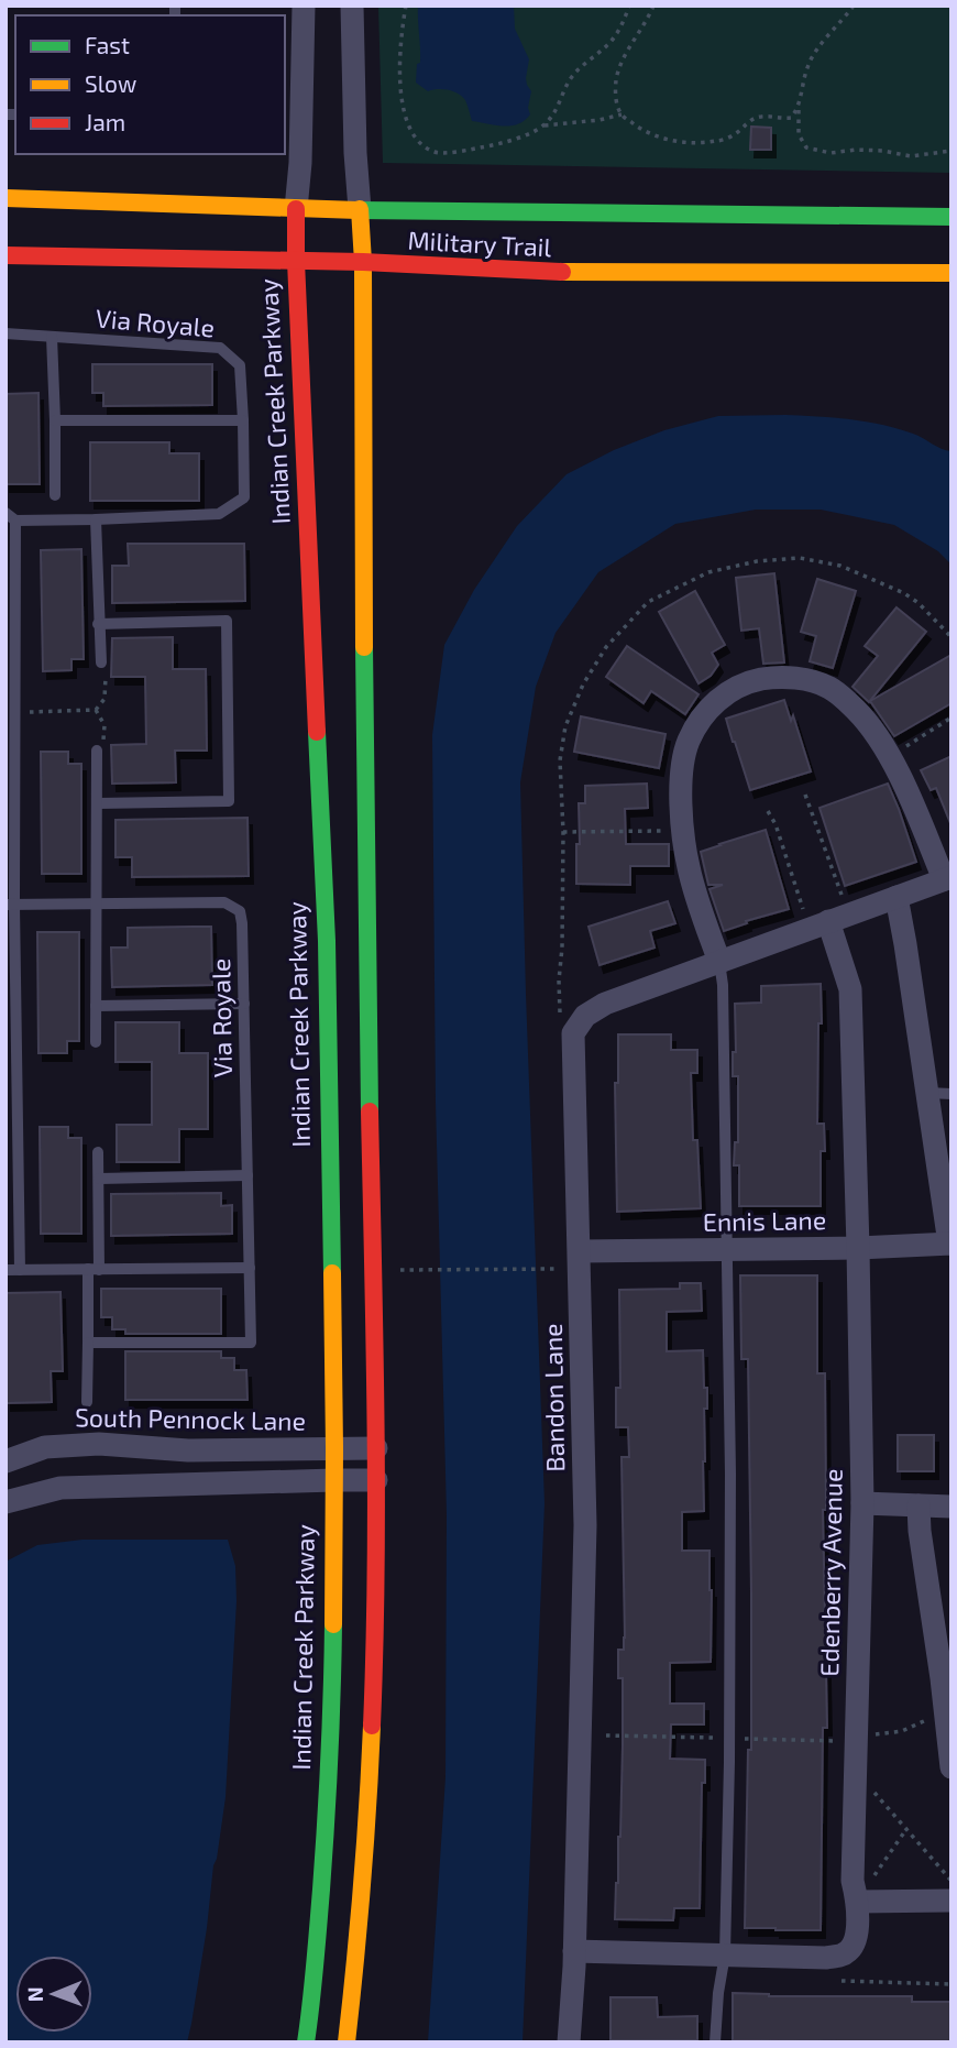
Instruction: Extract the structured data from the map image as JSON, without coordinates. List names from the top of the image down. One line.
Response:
{"streets":{"street":["Military Trail","Indian Creek Parkway","Ennis Lane","Bandon Lane","South Pennock Lane","Edenberry Avenue"],"lane":["Via Royale"]},"crossings":[["Military Trail","Indian Creek Parkway"],["Indian Creek Parkway","South Pennock Lane"],["Ennis Lane","Bandon Lane"],["Ennis Lane","Edenberry Avenue"],["Bandon Lane","Edenberry Avenue"]],"legend":["Fast","Slow","Jam"],"north":"left"}
